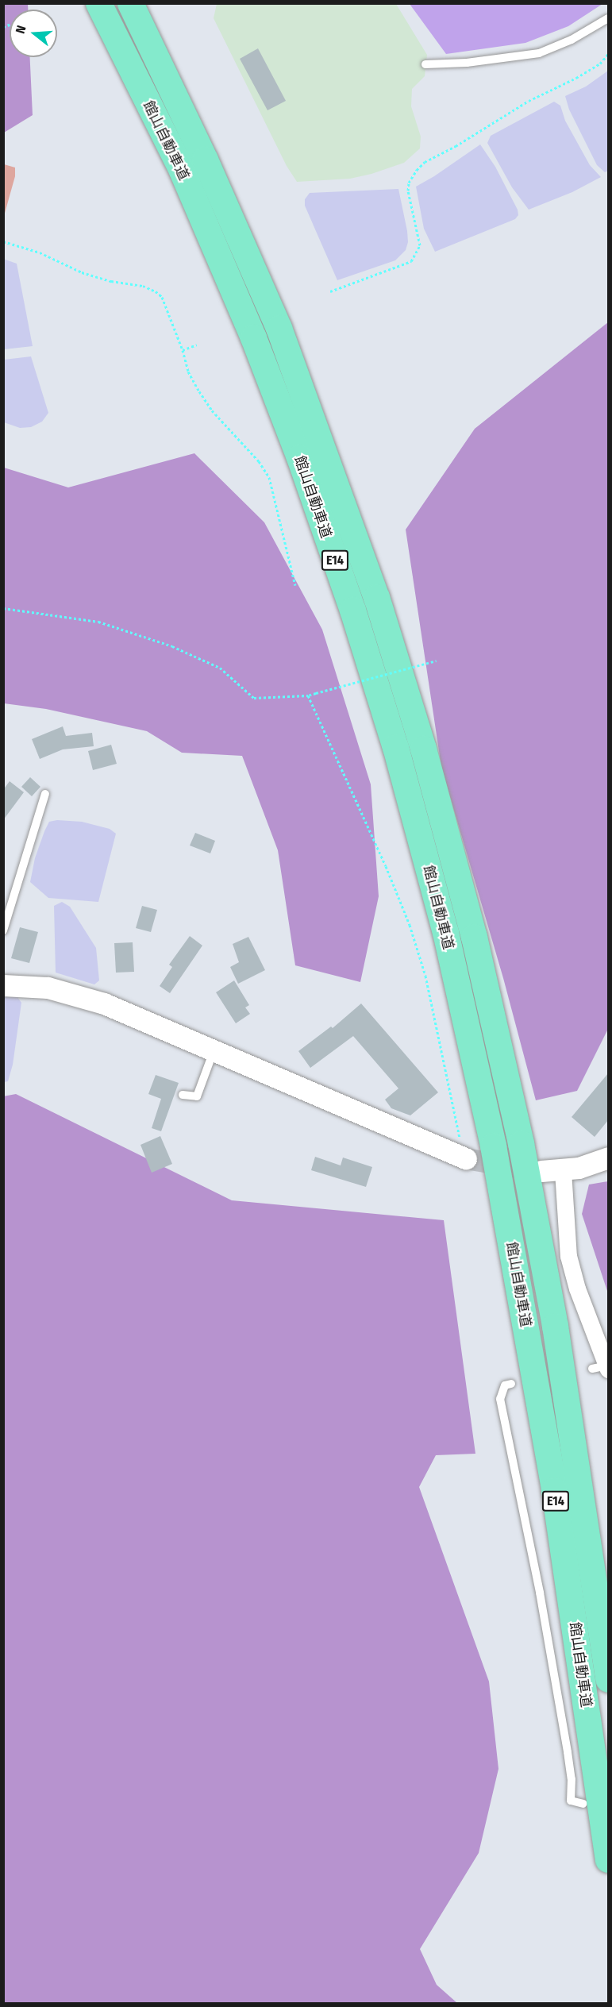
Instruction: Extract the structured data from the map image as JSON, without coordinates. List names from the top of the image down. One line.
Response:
{"streets":{"highway":["館山自動車道","E14"]},"north":"left"}
